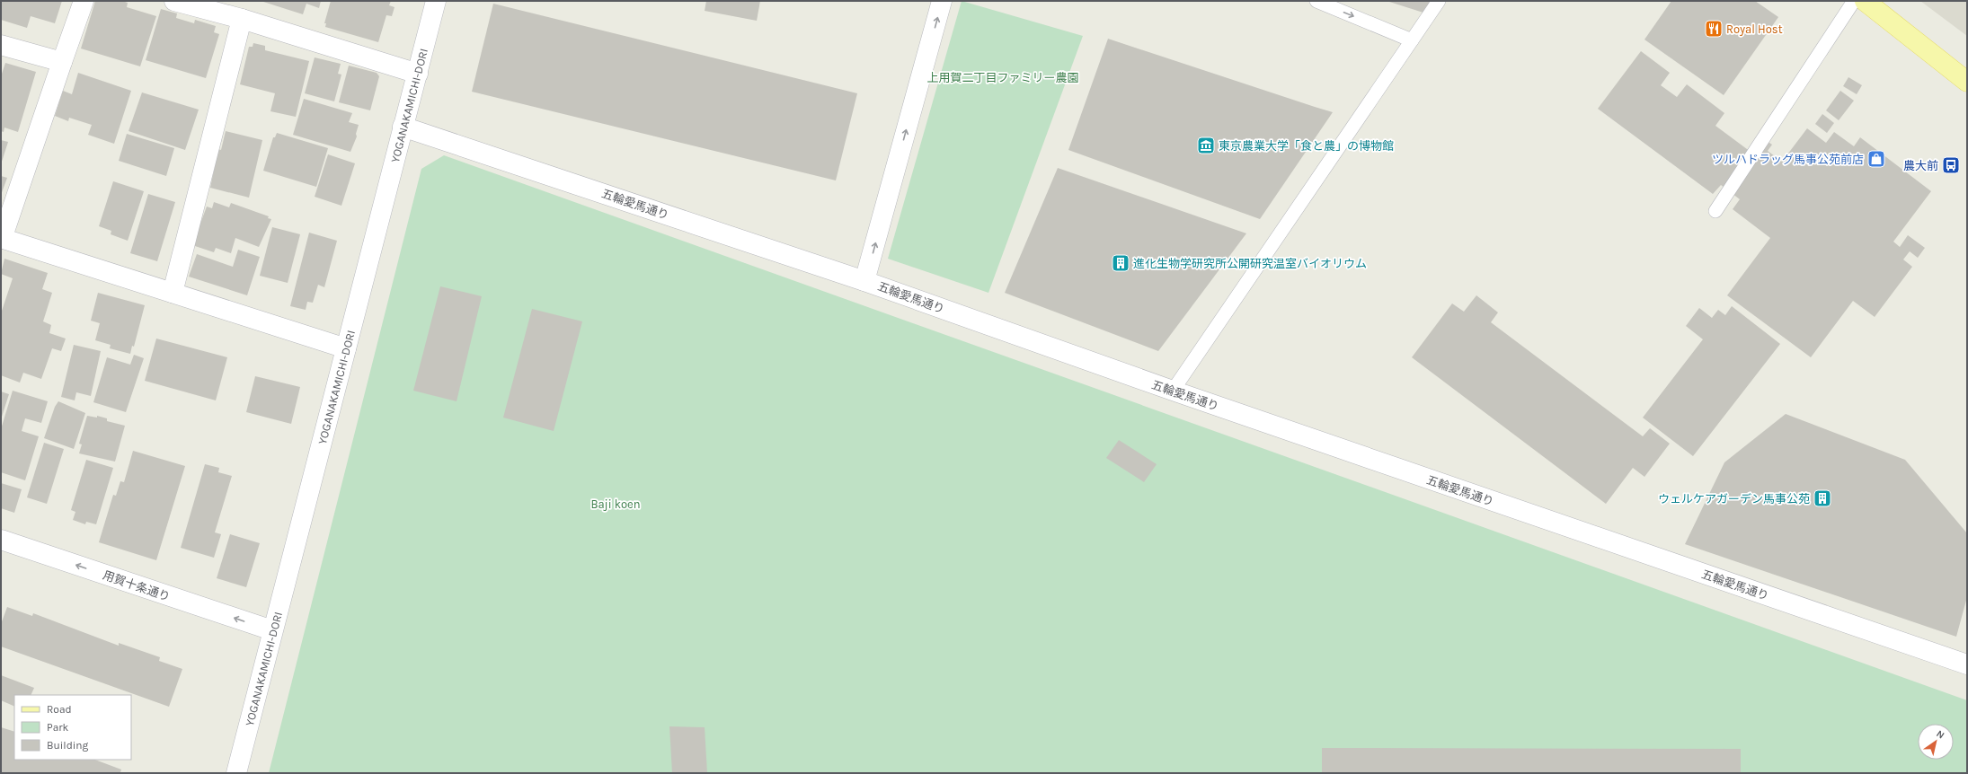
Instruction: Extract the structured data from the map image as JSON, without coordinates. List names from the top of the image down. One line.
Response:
{"streets":{"street":["YOGANAKAMICHI-DORI","五輪愛馬通り","用賀十条通り"]},"crossings":[["YOGANAKAMICHI-DORI","五輪愛馬通り"],["YOGANAKAMICHI-DORI","用賀十条通り"]],"one_way":["用賀十条通り"],"parks":["上用賀二丁目ファミリー農園","Baji koen"],"places":{"restaurant":["Royal Host"],"museum":["東京農業大学「食と農」の博物館"],"shop":["ツルハドラッグ馬事公苑前店"],"bus stop":["農大前"],"building":["進化生物学研究所公開研究温室バイオリウム","ウェルケアガーデン馬事公苑"]},"legend":["Road","Park","Building"],"north":"top right"}
